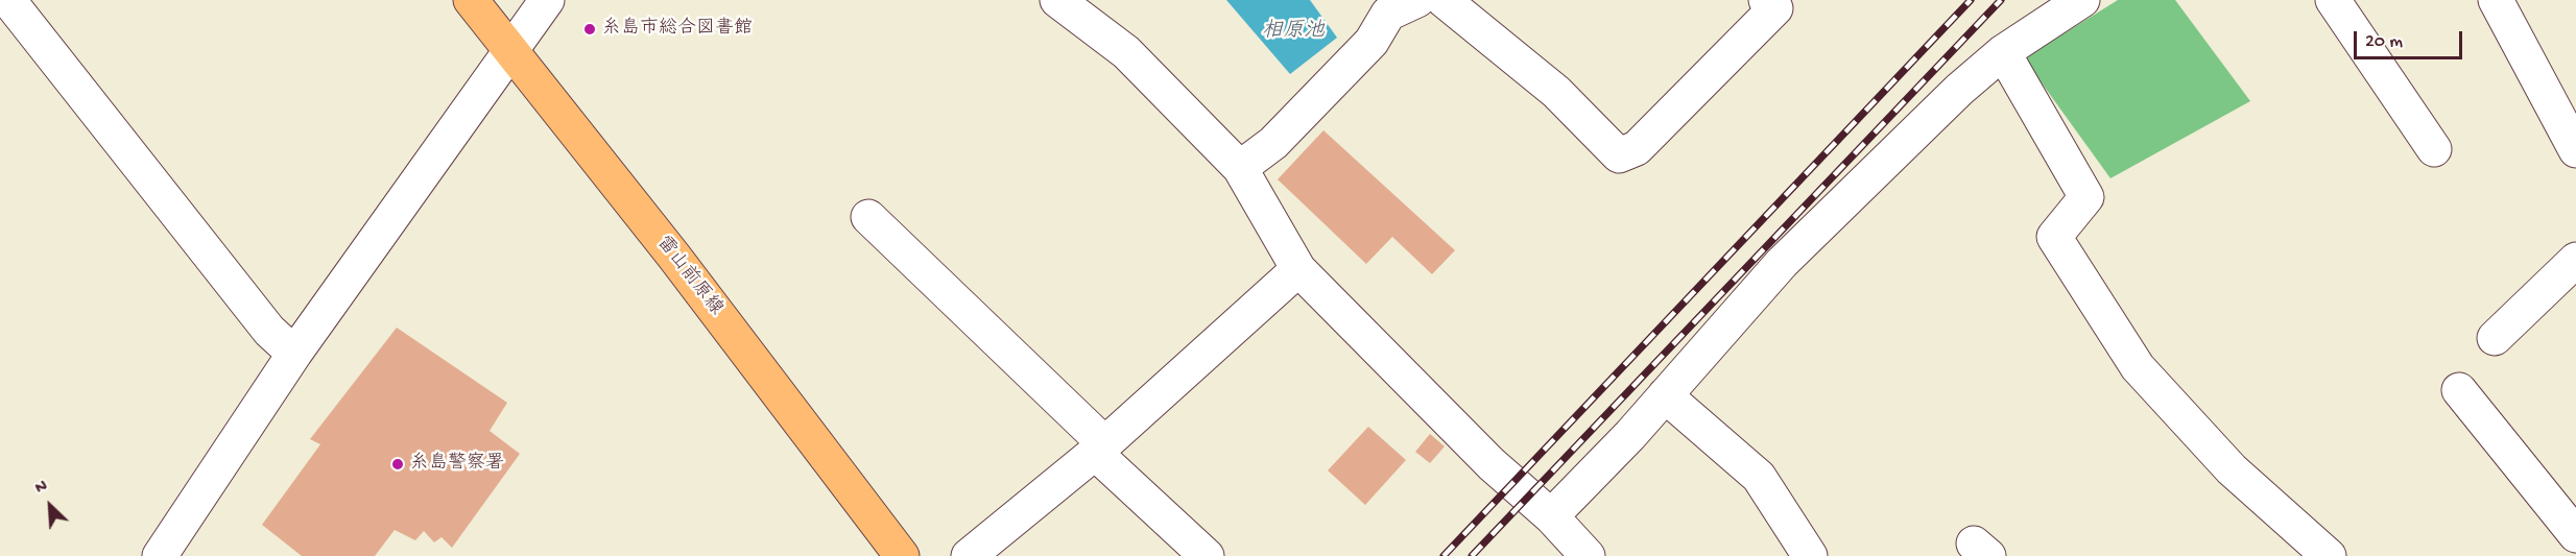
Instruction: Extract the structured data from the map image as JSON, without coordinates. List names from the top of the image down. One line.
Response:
{"streets":{"main road":["雷山前原線"]},"water":["相原池"],"places":["糸島市総合図書館","糸島警察署"],"scale_bar":"20 m","north":"top left"}
